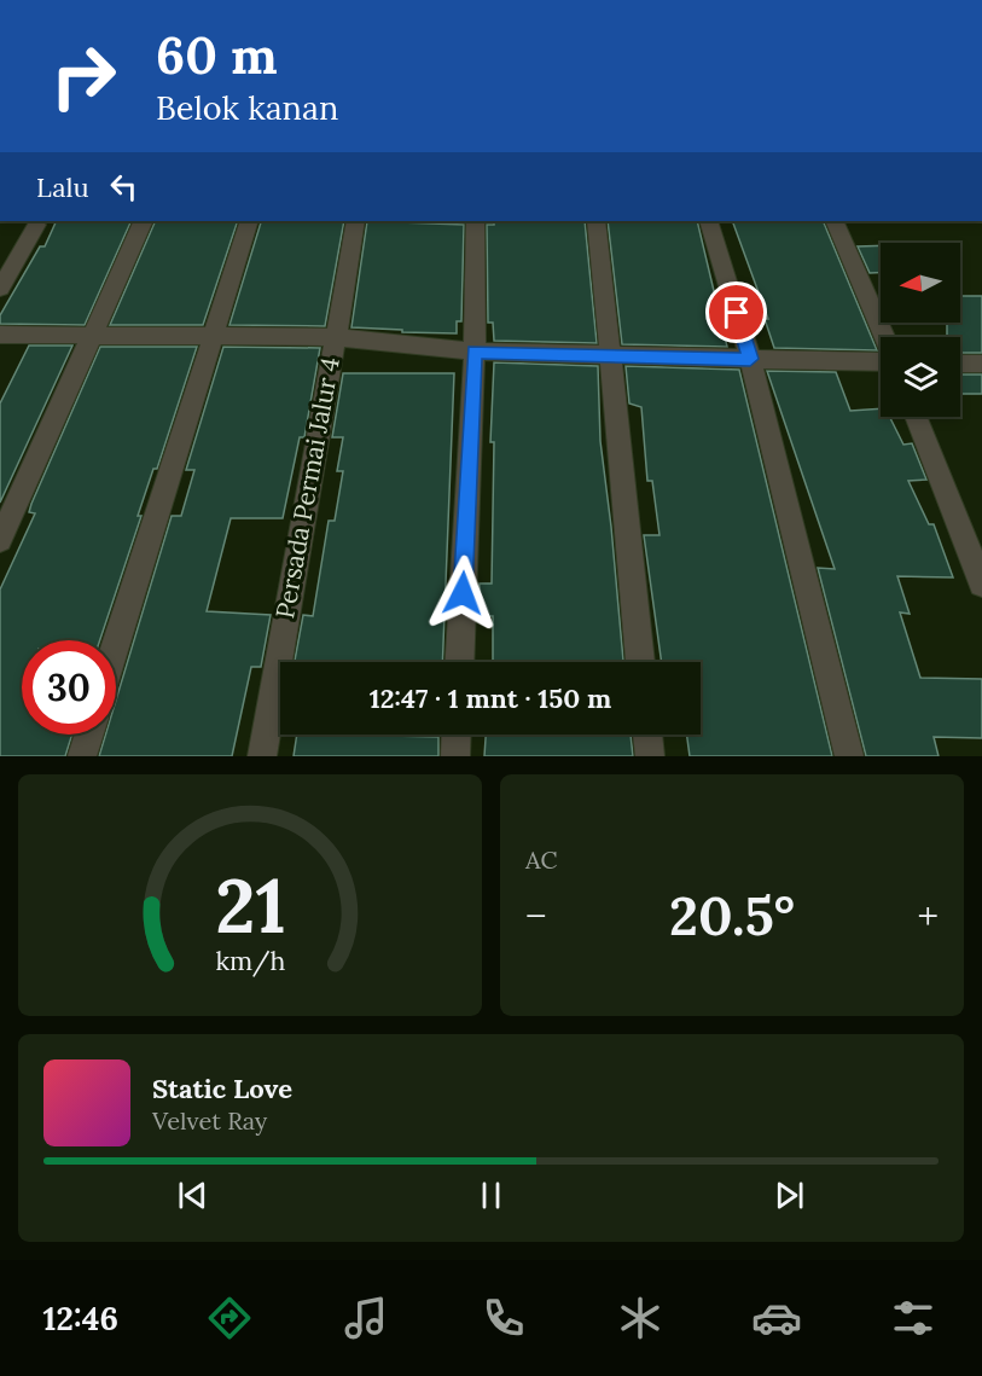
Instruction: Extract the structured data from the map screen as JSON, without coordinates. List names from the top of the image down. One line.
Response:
{"streets":{"street":["Persada Permai Jalur 4"]},"north":"left","page":{"turn":["60 m","Belok kanan"],"then":"Lalu","limit":"30","trip":"12:47 · 1 mnt · 150 m","tile":"AC","heat":["−","20.5°","+"],"song":["Static Love","Velvet Ray"],"tabs":"12:46","gauge":["21","km/h"]}}
